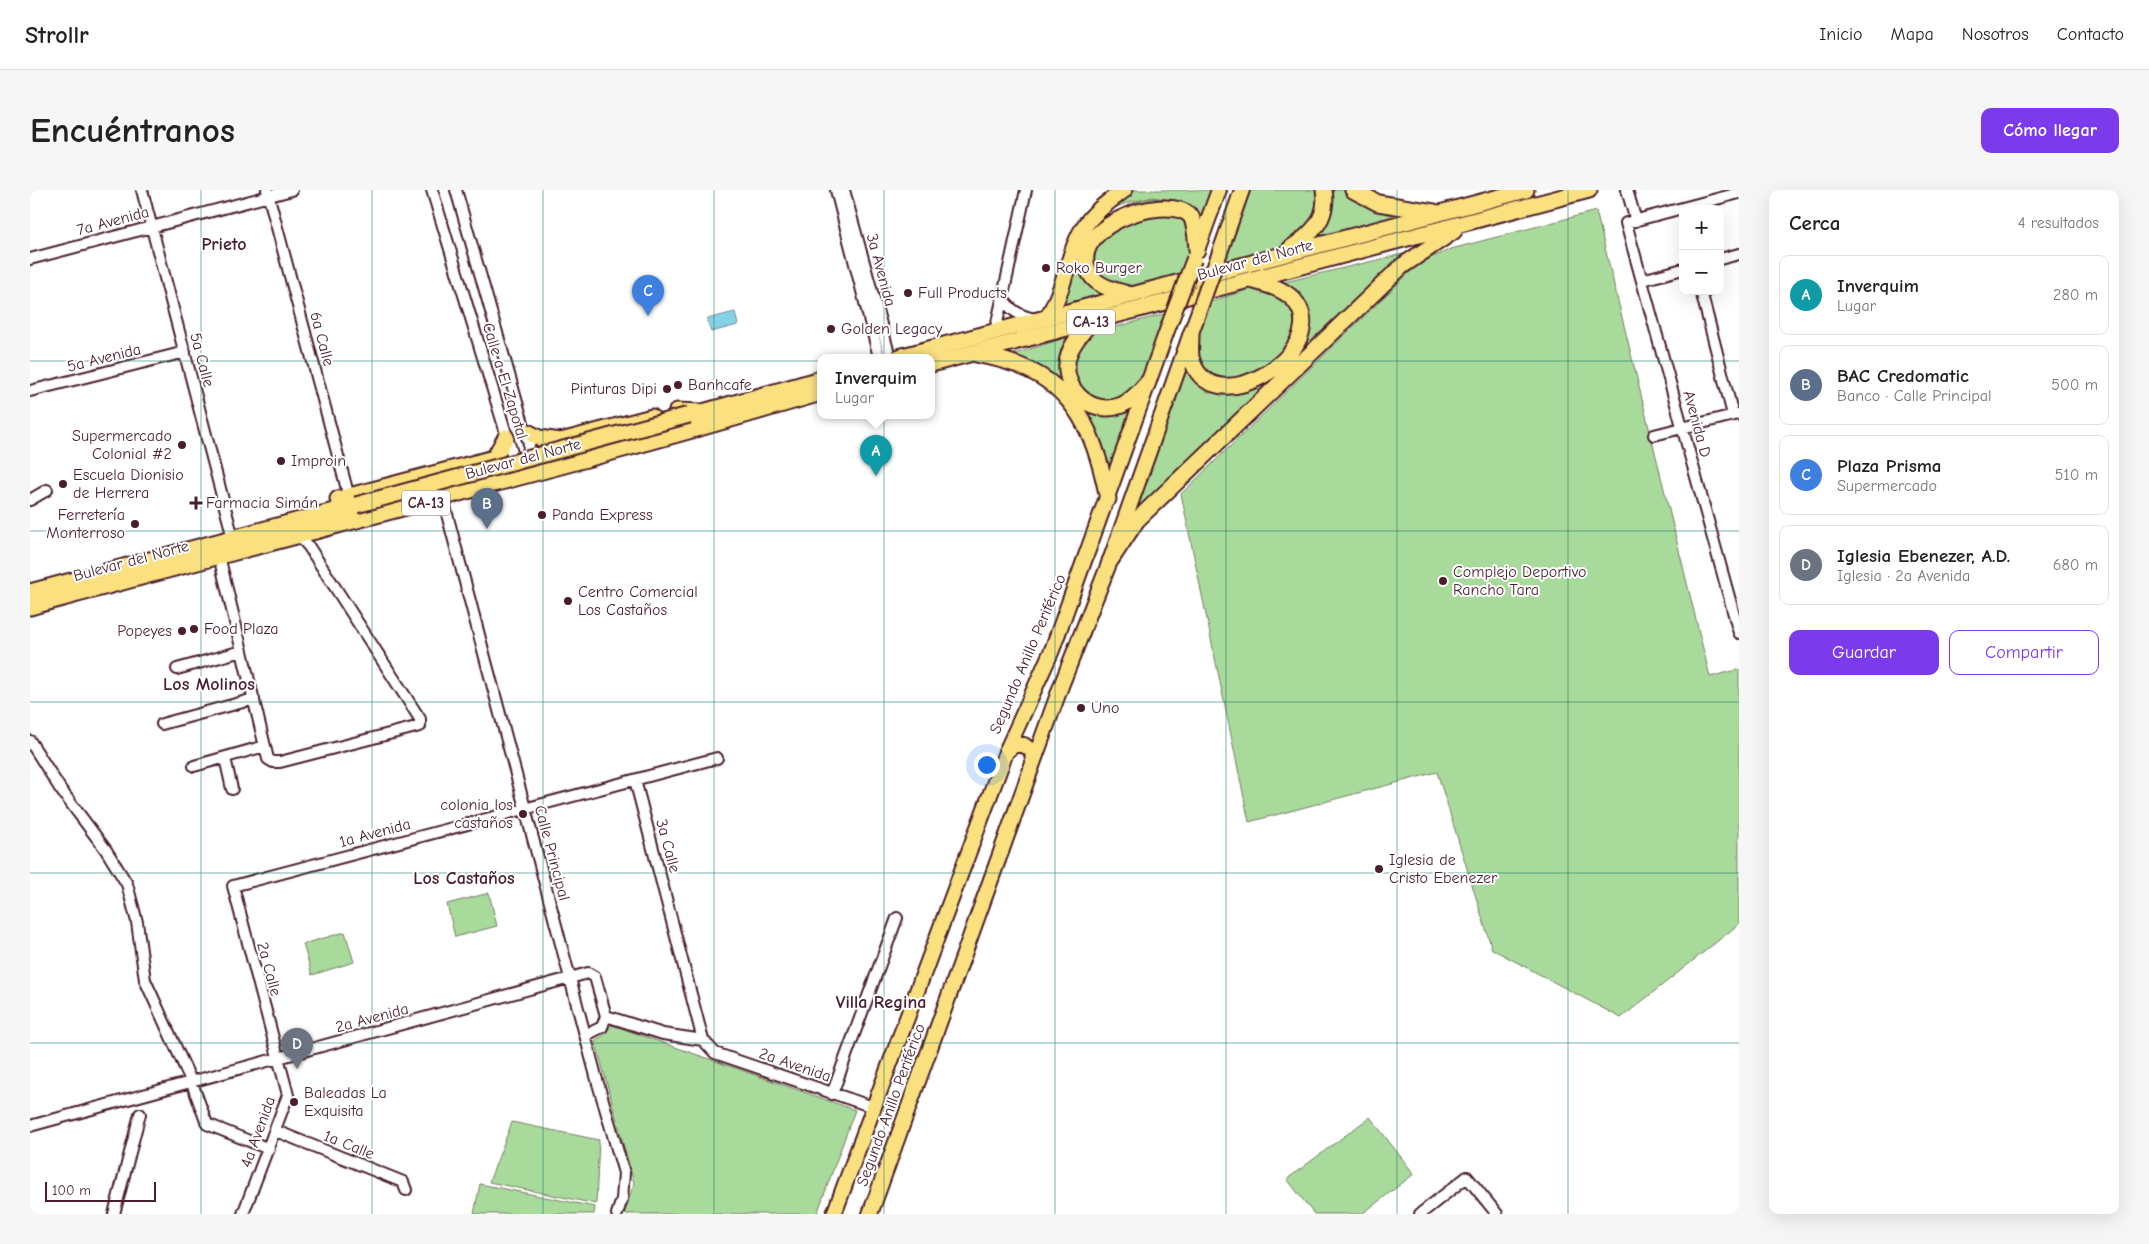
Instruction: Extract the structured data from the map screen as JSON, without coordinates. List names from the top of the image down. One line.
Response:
{"streets":{"highway":["Bulevar del Norte","CA-13"],"main road":["Segundo Anillo Periférico"],"street":["7a Avenida","3a Avenida","6a Calle","5a Avenida","5a Calle","Calle a El Zapotal","Avenida D","1a Avenida","3a Calle","Calle Principal","2a Calle","2a Avenida","4a Avenida","1a Calle"]},"crossings":[["7a Avenida","6a Calle"],["7a Avenida","5a Calle"],["Bulevar del Norte","6a Calle"],["Bulevar del Norte","5a Calle"],["Bulevar del Norte","Calle Principal"],["5a Avenida","5a Calle"],["Segundo Anillo Periférico","2a Avenida"],["1a Avenida","3a Calle"],["1a Avenida","Calle Principal"],["1a Avenida","2a Calle"],["3a Calle","2a Avenida"],["Calle Principal","2a Avenida"],["2a Calle","2a Avenida"],["2a Calle","4a Avenida"],["2a Avenida","4a Avenida"],["4a Avenida","1a Calle"]],"districts":["Prieto","Los Molinos","Los Castaños","Villa Regina"],"places":{"other":["Roko Burger","Full Products","Golden Legacy","Banhcafe","Pinturas Dipi","Supermercado Colonial #2","Improin","Escuela Dionisio de Herrera","Panda Express","Ferretería Monterroso","Complejo Deportivo Rancho Tara","Centro Comercial Los Castaños","Food Plaza","Popeyes","Uno","colonia los castaños","Iglesia de Cristo Ebenezer","Baleadas La Exquisita"],"health":["Farmacia Simán"]},"scale_bar":"100 m","page":{"header":"Strollr","nav":["Inicio","Mapa","Nosotros","Contacto"],"buttons":["Cómo llegar",["Guardar","Compartir"]],"title":"Encuéntranos","heading":["Cerca","4 resultados"],"map_buttons":["+","−"],"list":[{"mark":"A","name":"Inverquim","note":"Lugar","value":"280 m"},{"mark":"B","name":"BAC Credomatic","note":"Banco · Calle Principal","value":"500 m"},{"mark":"C","name":"Plaza Prisma","note":"Supermercado","value":"510 m"},{"mark":"D","name":"Iglesia Ebenezer, A.D.","note":"Iglesia · 2a Avenida","value":"680 m"}],"pins":["C","A","B","D"],"popup":["Inverquim","Lugar"],"scale":"100 m"}}
